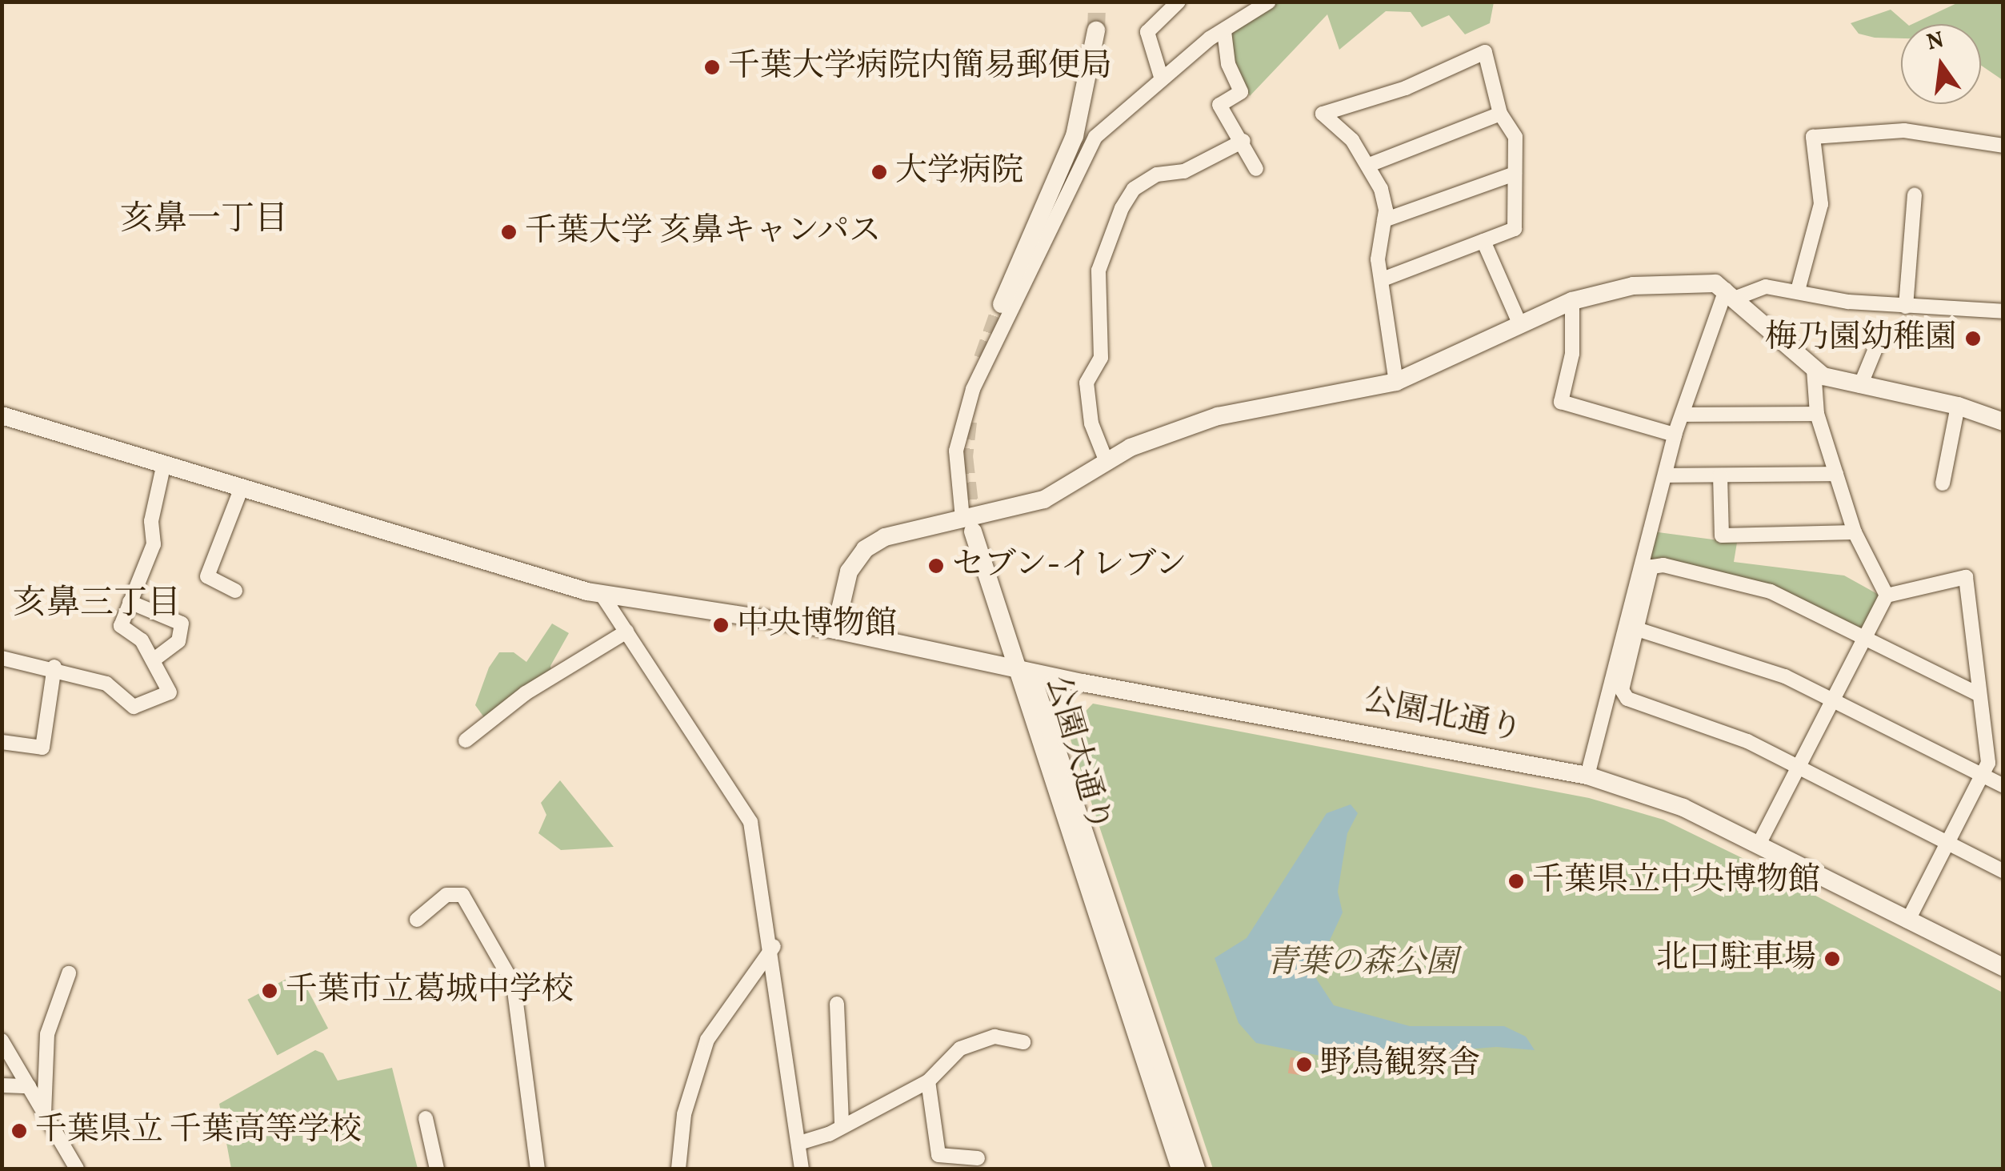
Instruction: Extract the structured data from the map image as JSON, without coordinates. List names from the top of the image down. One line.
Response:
{"streets":{"street":["公園北通り","公園大通り"]},"crossings":[["公園北通り","公園大通り"]],"districts":["亥鼻一丁目","亥鼻三丁目"],"parks":["青葉の森公園"],"places":["千葉大学病院内簡易郵便局","大学病院","千葉大学 亥鼻キャンパス","梅乃園幼稚園","セブン-イレブン","中央博物館","千葉県立中央博物館","北口駐車場","千葉市立葛城中学校","野鳥観察舎","千葉県立 千葉高等学校"],"north":"top"}
